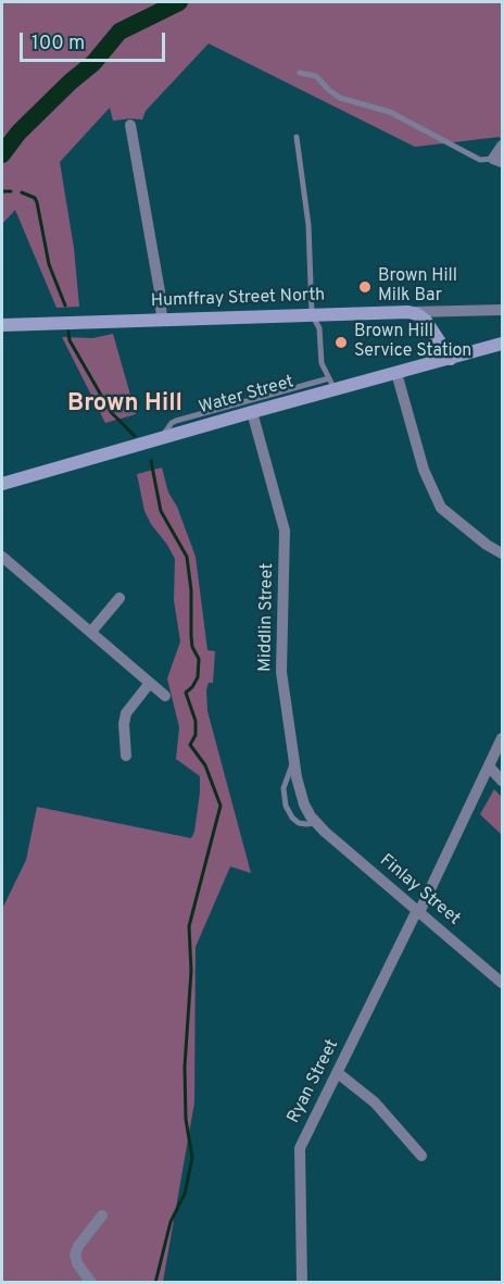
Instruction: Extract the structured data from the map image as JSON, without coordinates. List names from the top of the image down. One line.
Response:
{"streets":{"main road":["Humffray Street North","Water Street"],"street":["Middlin Street","Finlay Street","Ryan Street"]},"crossings":[["Water Street","Middlin Street"],["Middlin Street","Finlay Street"],["Finlay Street","Ryan Street"]],"districts":["Brown Hill"],"places":["Brown Hill Milk Bar","Brown Hill Service Station"],"scale_bar":"100 m"}
